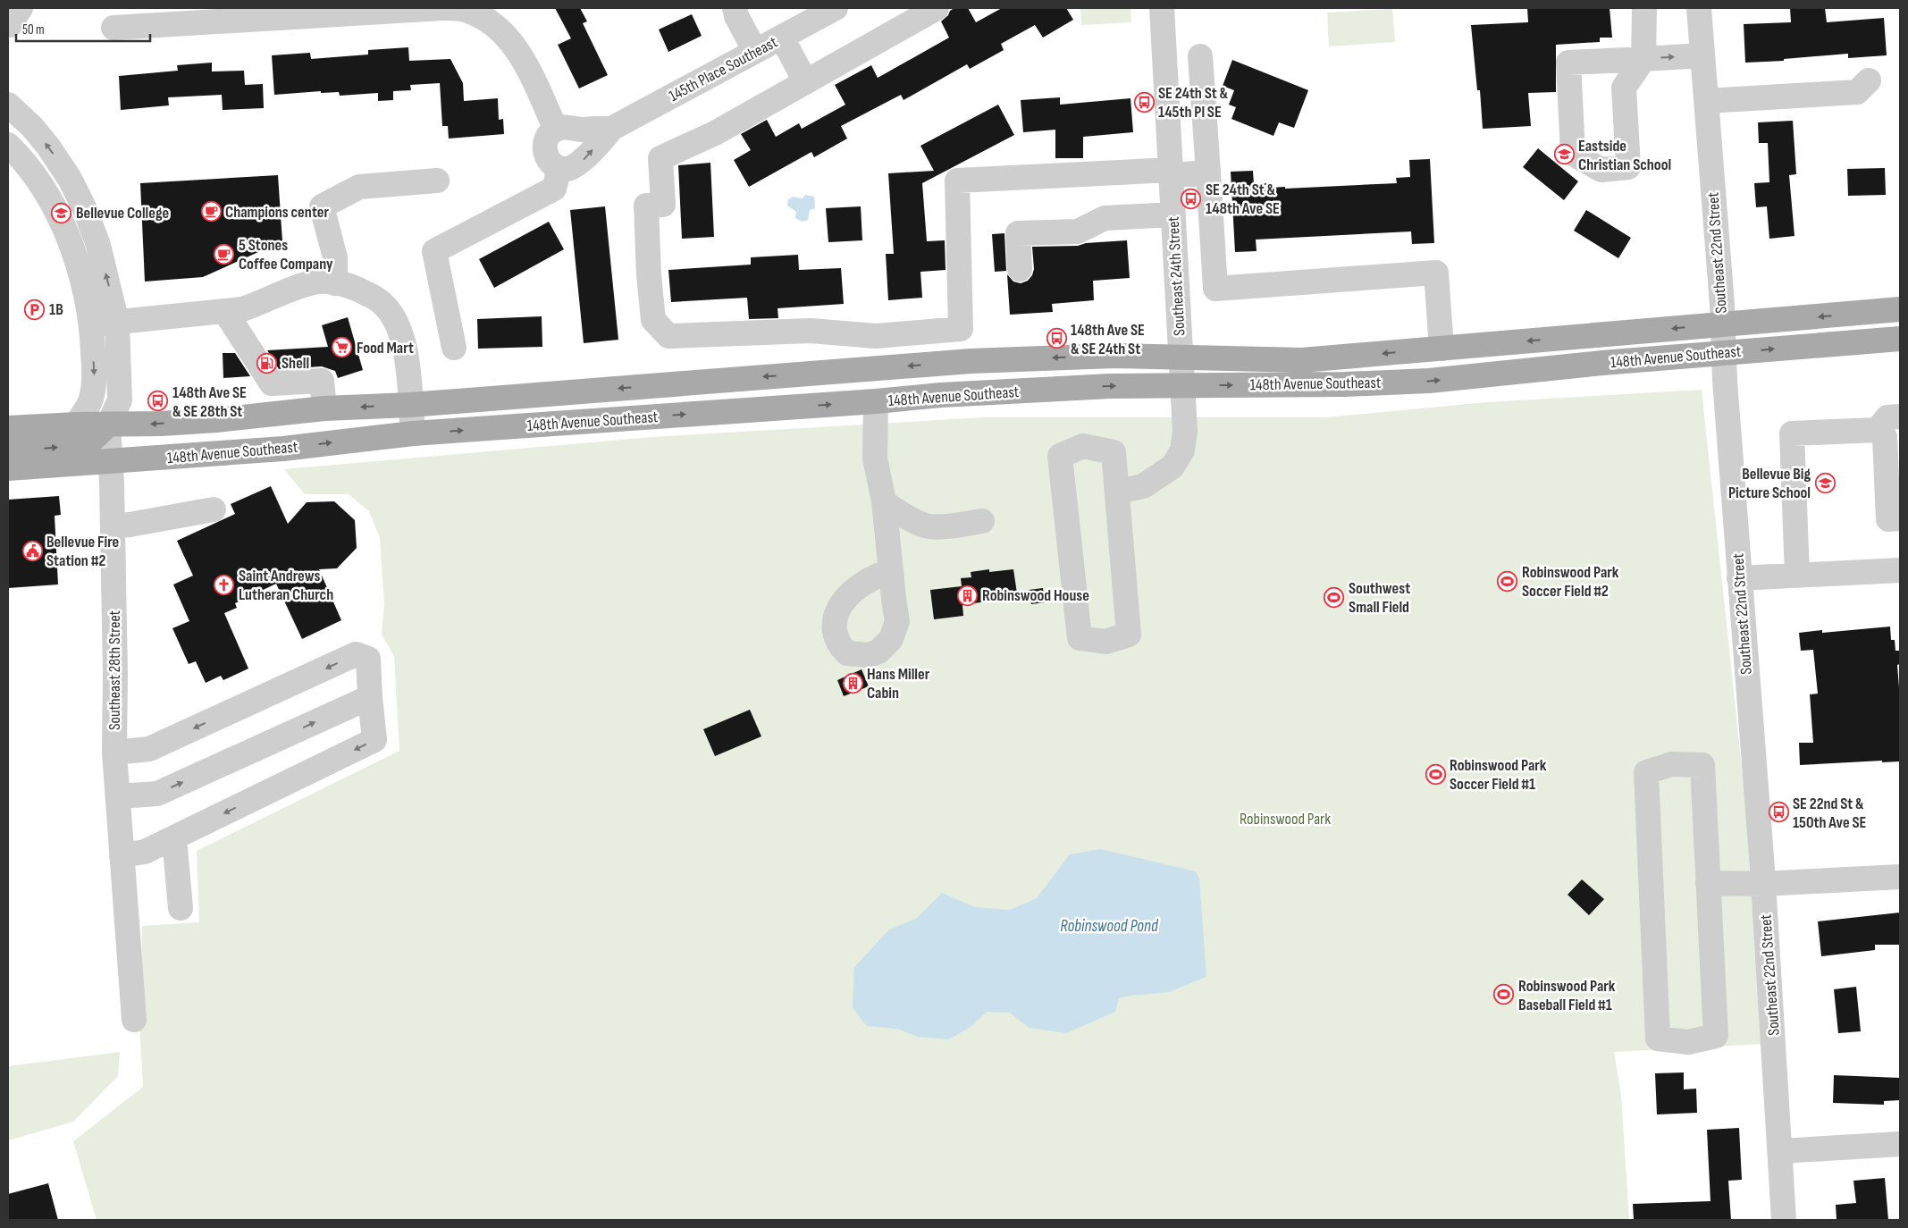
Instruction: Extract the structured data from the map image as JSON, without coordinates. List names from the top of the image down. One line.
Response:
{"streets":{"main road":["148th Avenue Southeast"],"street":["145th Place Southeast","Southeast 22nd Street","Southeast 24th Street","Southeast 28th Street"]},"crossings":[["Southeast 22nd Street","148th Avenue Southeast"],["Southeast 24th Street","148th Avenue Southeast"],["148th Avenue Southeast","Southeast 28th Street"]],"water":["Robinswood Pond"],"parks":["Robinswood Park"],"places":{"bus stop":["SE 24th St & 145th Pl SE","SE 24th St & 148th Ave SE","148th Ave SE & SE 24th St","148th Ave SE & SE 28th St","SE 22nd St & 150th Ave SE"],"school or university":["Eastside Christian School","Bellevue College","Bellevue Big Picture School"],"cafe":["Champions center","5 Stones Coffee Company"],"parking":["1B"],"supermarket":["Food Mart"],"fuel station":["Shell"],"public building":["Bellevue Fire Station #2"],"sports":["Robinswood Park Soccer Field #2","Southwest Small Field","Robinswood Park Soccer Field #1","Robinswood Park Baseball Field #1"],"church":["Saint Andrews Lutheran Church"],"building":["Robinswood House","Hans Miller Cabin"]},"scale_bar":"50 m"}
